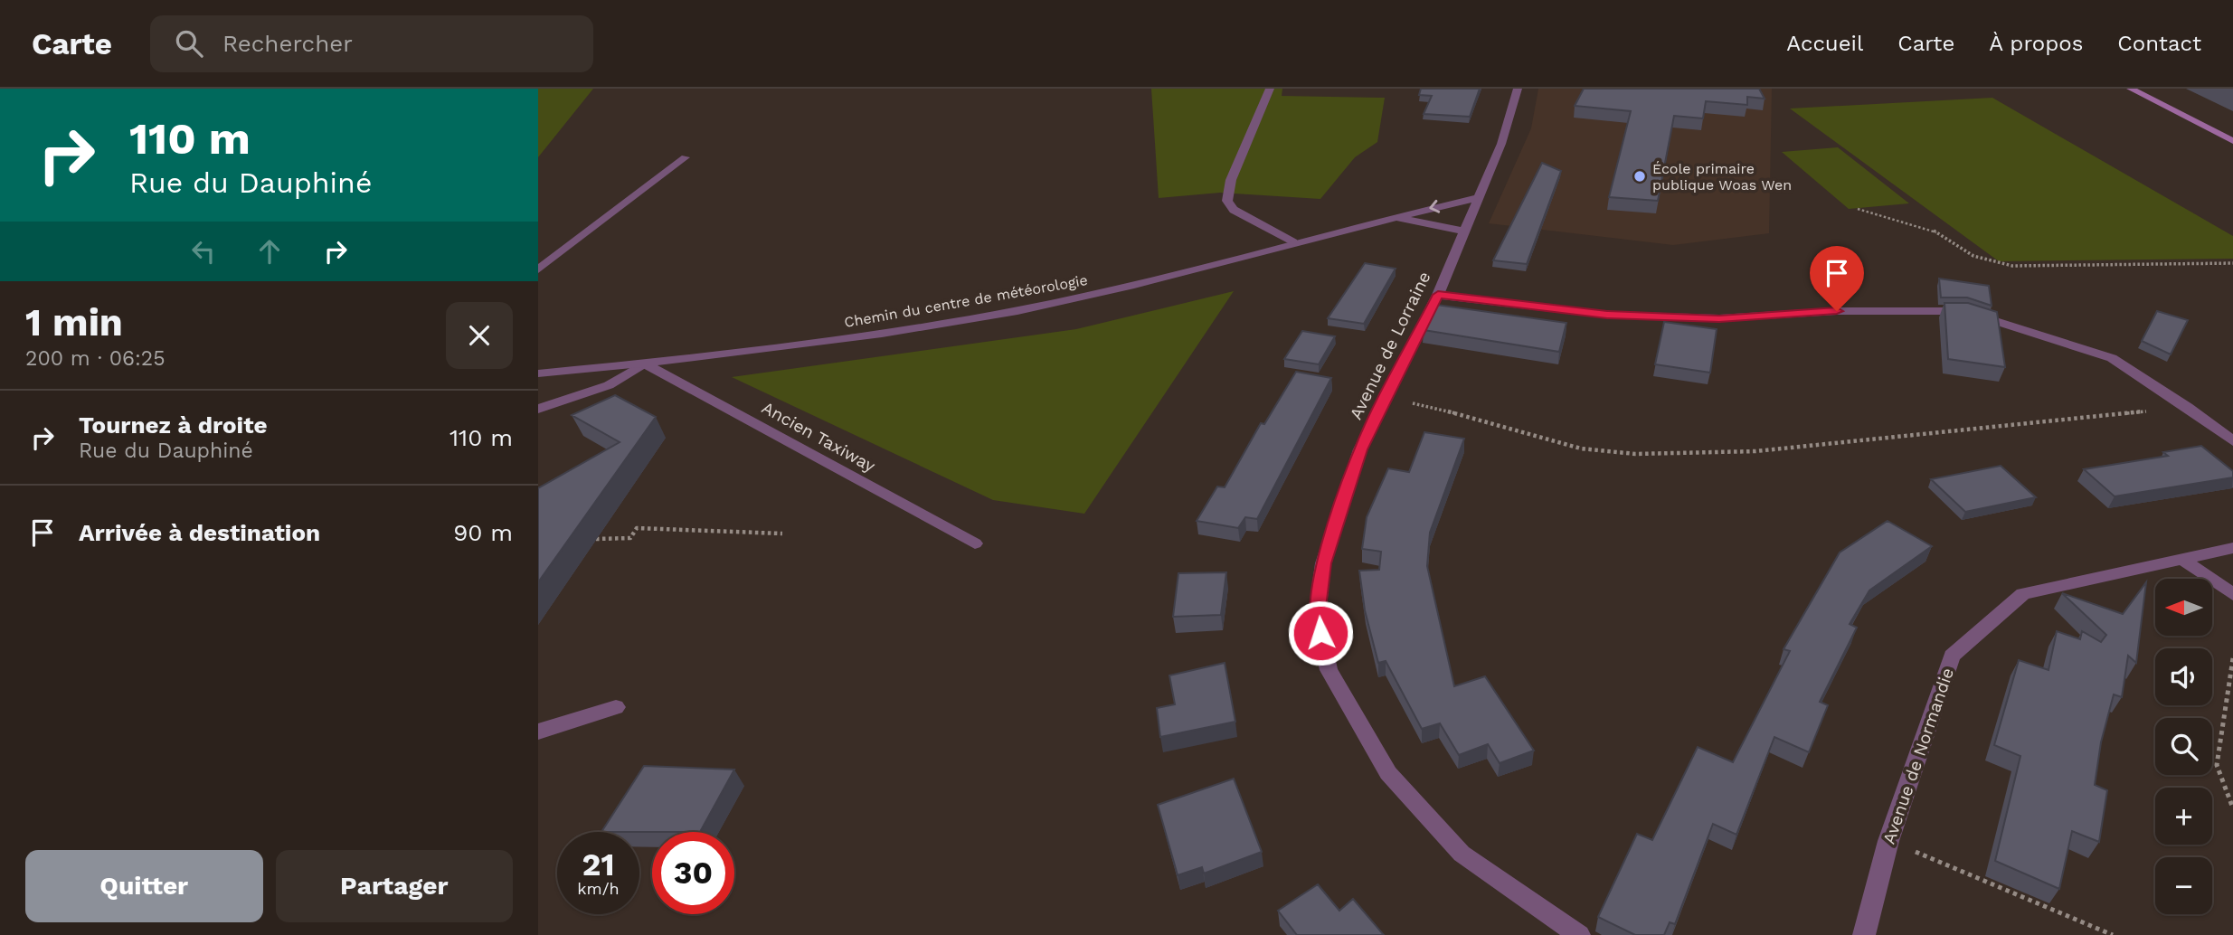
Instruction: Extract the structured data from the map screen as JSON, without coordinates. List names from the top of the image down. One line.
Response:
{"streets":{"street":["Chemin du centre de météorologie","Avenue de Lorraine","Ancien Taxiway","Avenue de Normandie"]},"crossings":[["Chemin du centre de météorologie","Avenue de Lorraine"],["Chemin du centre de météorologie","Ancien Taxiway"]],"places":["École primaire publique Woas Wen"],"north":"left","page":{"header":"Carte","search":"Rechercher","nav":["Accueil","Carte","À propos","Contact"],"turn":["110 m","Rue du Dauphiné"],"heading":["1 min","200 m · 06:25"],"list":[{"name":"Tournez à droite","note":"Rue du Dauphiné","value":"110 m"},{"name":"Arrivée à destination","value":"90 m"}],"map_buttons":["+","−"],"speed":"21 km/h","limit":"30","buttons":["Quitter","Partager"]}}
